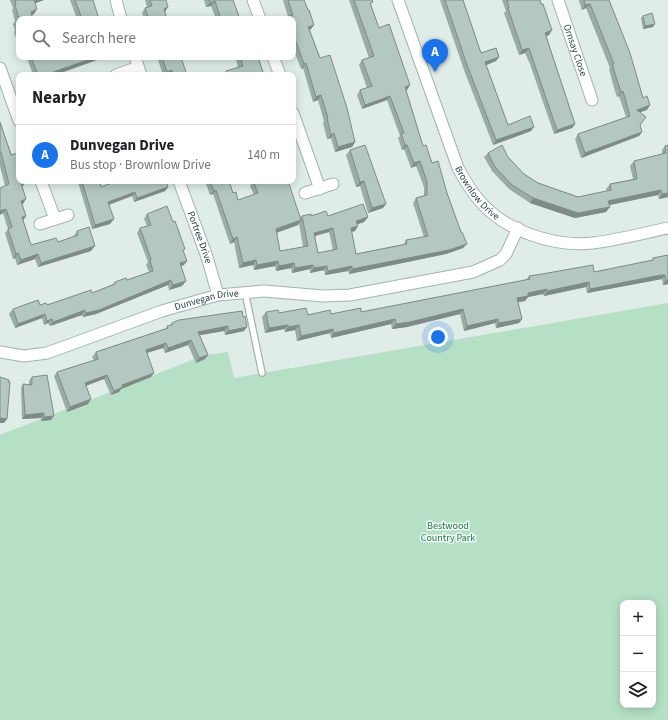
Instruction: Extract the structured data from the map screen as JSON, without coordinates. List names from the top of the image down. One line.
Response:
{"streets":{"street":["Ornsay Close","Brownlow Drive","Portree Drive","Dunvegan Drive"]},"crossings":[["Brownlow Drive","Dunvegan Drive"],["Portree Drive","Dunvegan Drive"]],"parks":["Bestwood Country Park"],"page":{"search":"Search here","pins":"A","heading":"Nearby","list":[{"mark":"A","name":"Dunvegan Drive","note":"Bus stop · Brownlow Drive","value":"140 m"}],"map_buttons":["+","−"]}}
